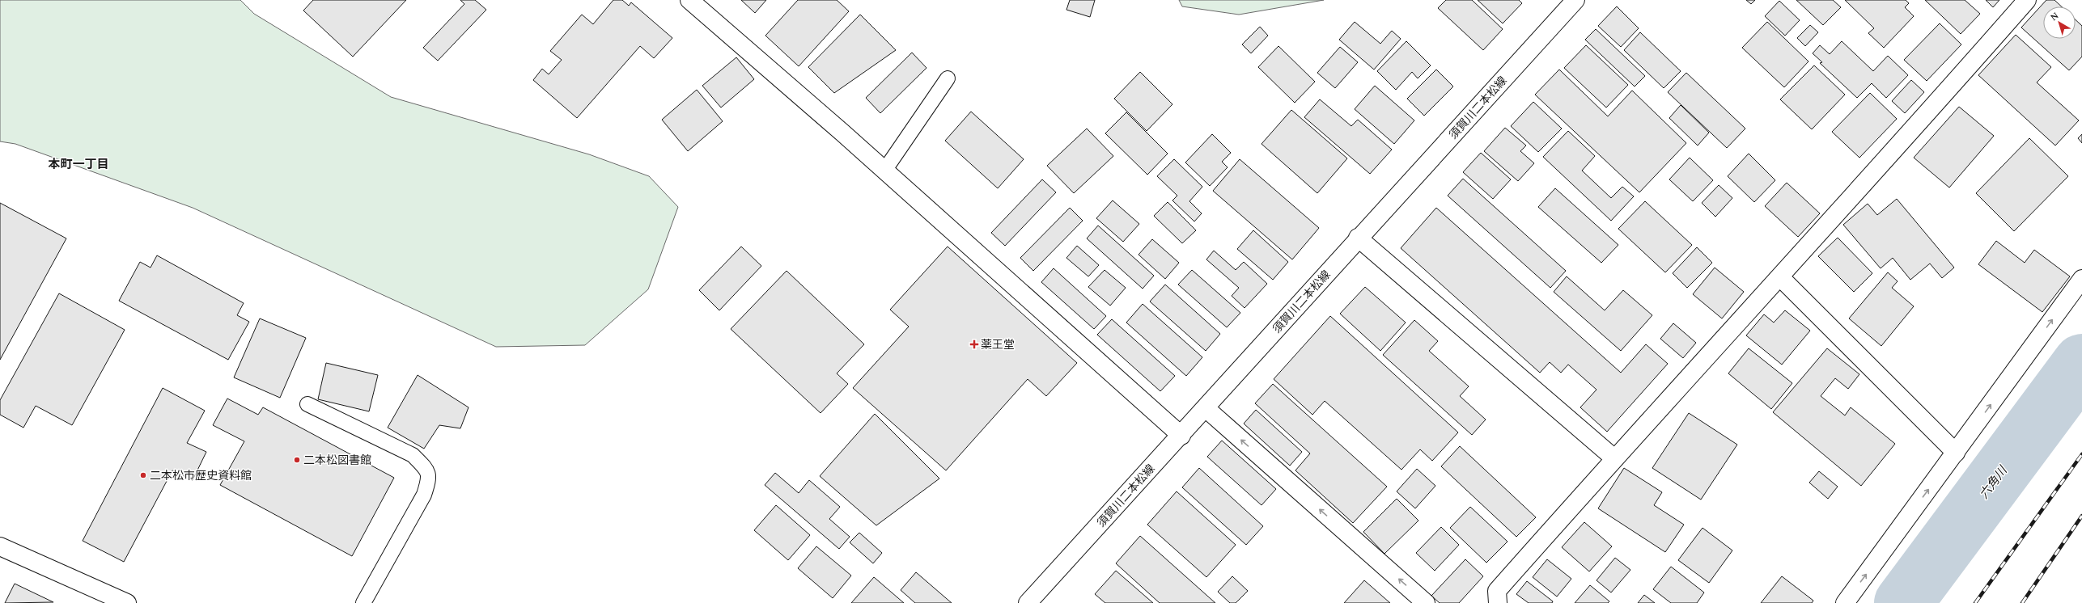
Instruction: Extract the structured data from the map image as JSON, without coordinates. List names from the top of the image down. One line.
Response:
{"streets":{"street":["須賀川二本松線"]},"districts":["本町一丁目"],"water":["六角川"],"places":{"health":["薬王堂"],"other":["二本松図書館","二本松市歴史資料館"]},"north":"top left"}
